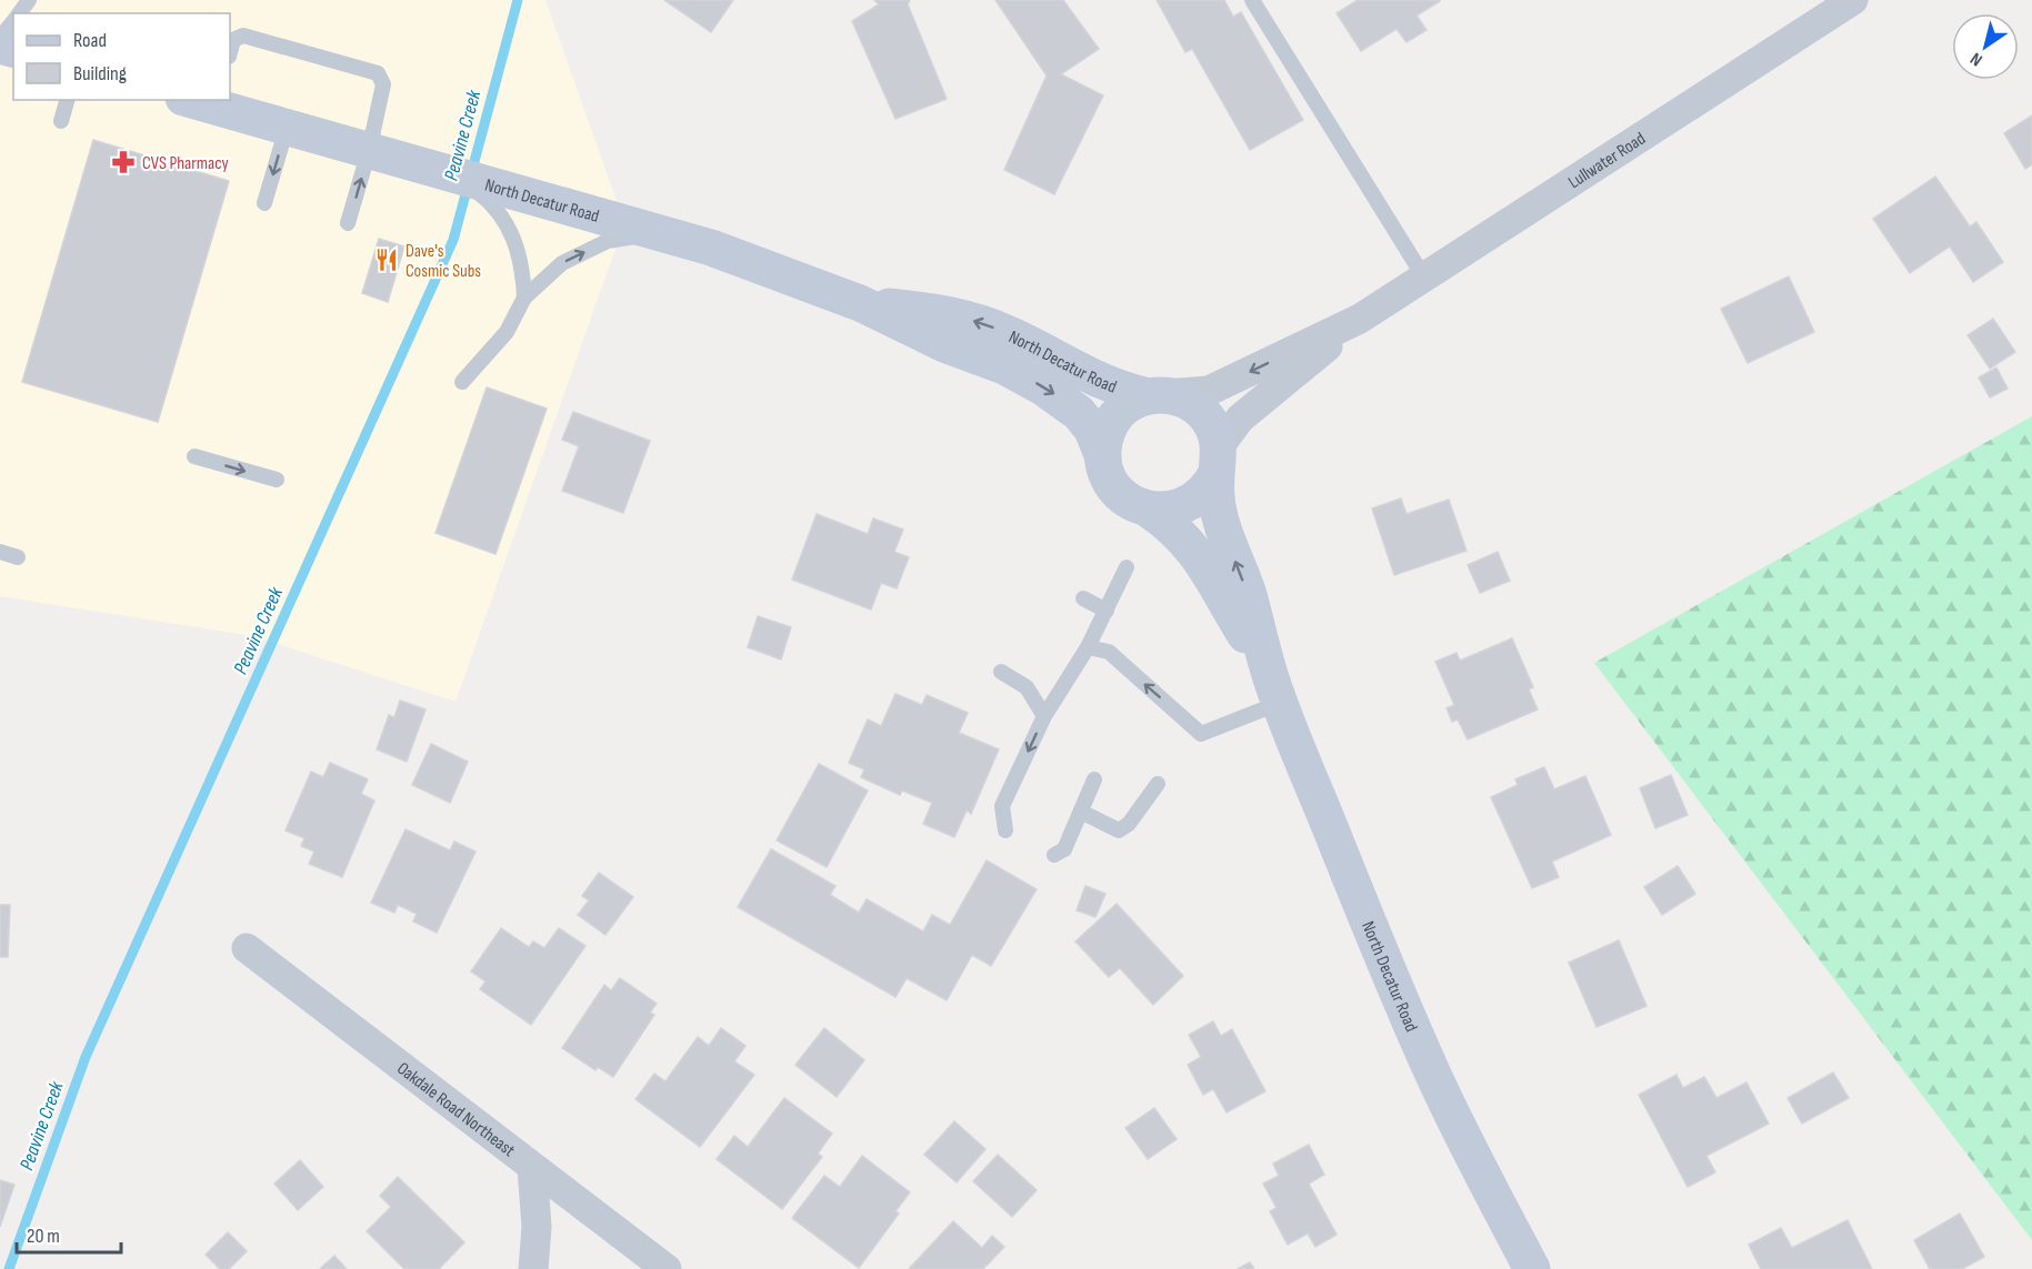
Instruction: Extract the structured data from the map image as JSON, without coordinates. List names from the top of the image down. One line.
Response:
{"streets":{"main road":["North Decatur Road"],"street":["Lullwater Road","Oakdale Road Northeast"]},"crossings":[["Lullwater Road","North Decatur Road"]],"water":["Peavine Creek"],"places":{"pharmacy":["CVS Pharmacy"],"restaurant":["Dave's Cosmic Subs"]},"legend":["Road","Building"],"scale_bar":"20 m","north":"bottom left"}
